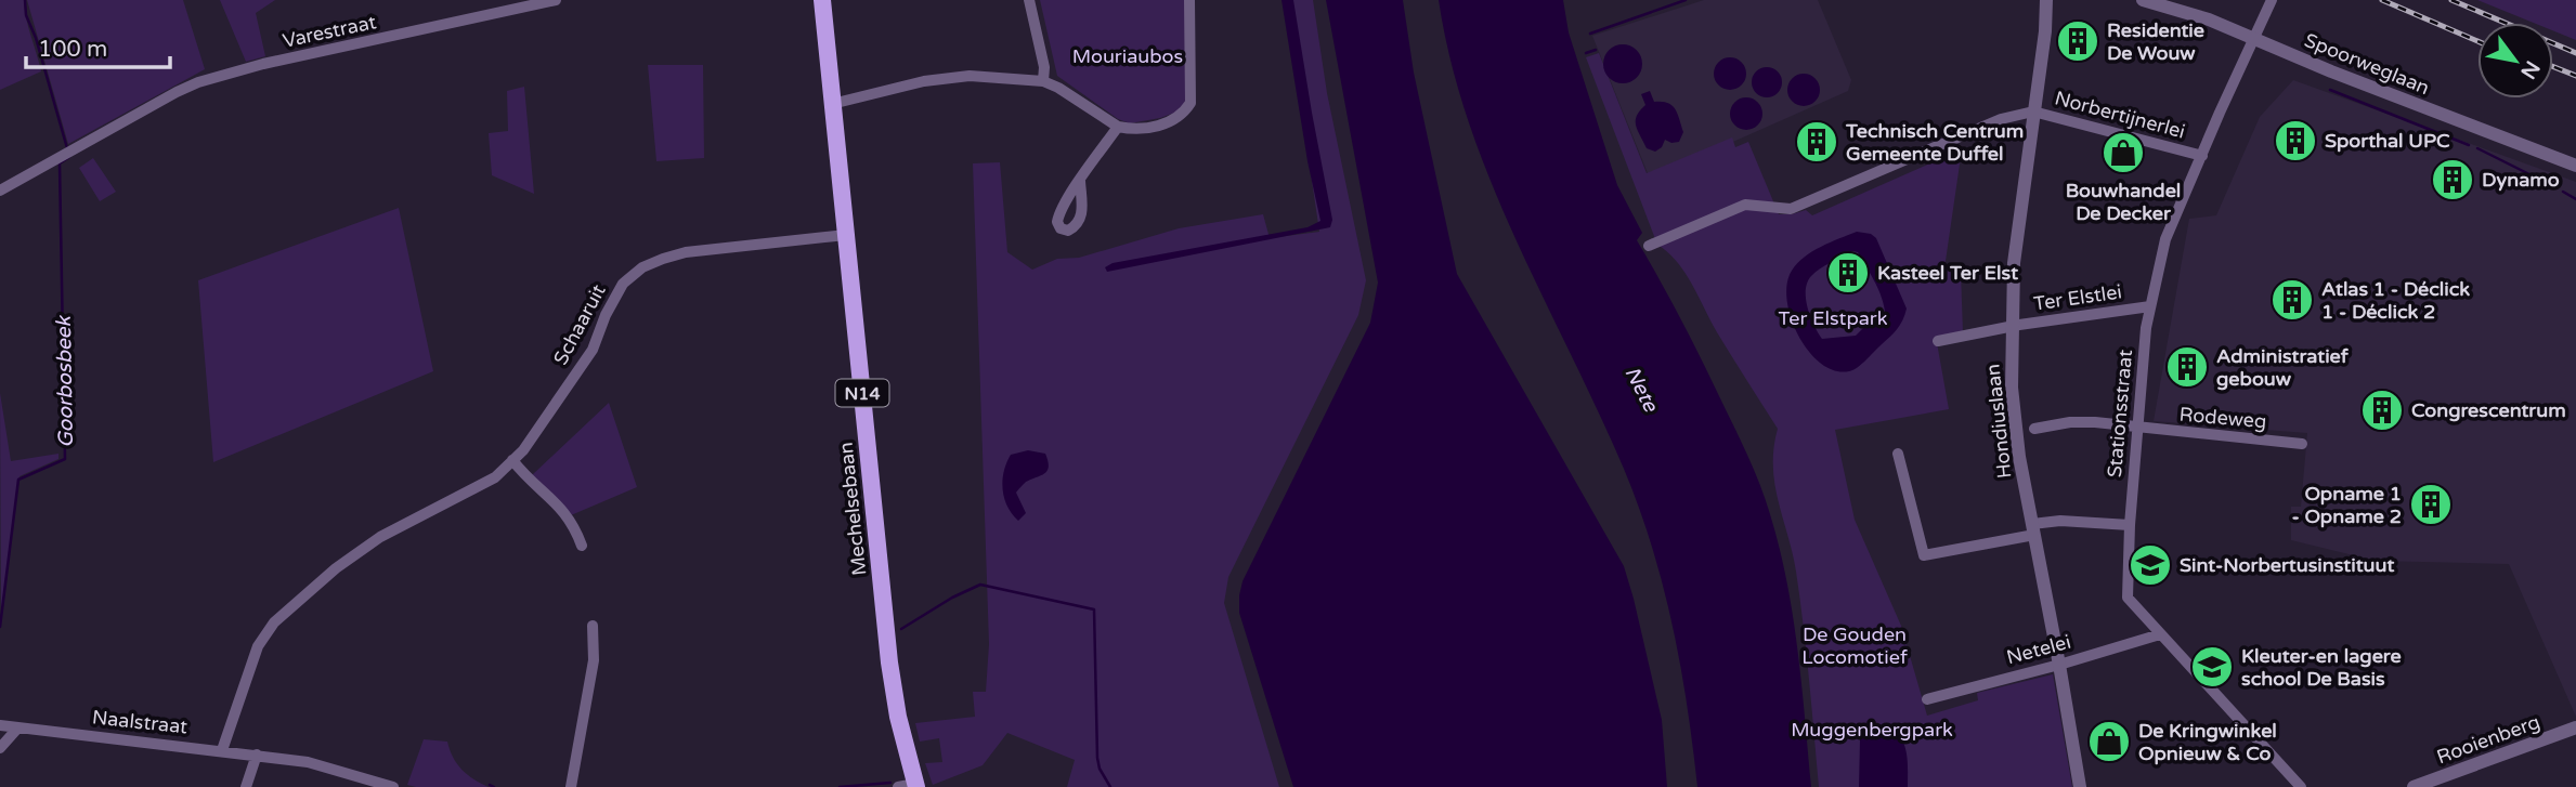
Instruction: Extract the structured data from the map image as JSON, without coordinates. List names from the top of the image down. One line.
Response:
{"streets":{"main road":["N14","Mechelsebaan"],"street":["Varestraat","Spoorweglaan","Norbertijnerlei","Ter Elstlei","Schaaruit","Stationsstraat","Rodeweg","Hondiuslaan","Netelei","Naalstraat","Rooienberg"]},"crossings":[["Spoorweglaan","Stationsstraat"],["Norbertijnerlei","Stationsstraat"],["Norbertijnerlei","Hondiuslaan"],["Ter Elstlei","Stationsstraat"],["Ter Elstlei","Hondiuslaan"],["Schaaruit","Mechelsebaan"],["Schaaruit","Naalstraat"],["Stationsstraat","Rodeweg"],["Stationsstraat","Netelei"],["Hondiuslaan","Netelei"]],"water":["Goorbosbeek","Nete"],"parks":["Mouriaubos","Ter Elstpark","De Gouden Locomotief","Muggenbergpark"],"places":{"building":["Residentie De Wouw","Sporthal UPC","Technisch Centrum Gemeente Duffel","Dynamo","Kasteel Ter Elst","Atlas 1 - Déclick 1 - Déclick 2","Administratief gebouw","Congrescentrum","Opname 1 - Opname 2"],"shop":["Bouwhandel De Decker","De Kringwinkel Opnieuw & Co"],"school or university":["Sint-Norbertusinstituut","Kleuter-en lagere school De Basis"]},"scale_bar":"100 m","north":"bottom right"}
